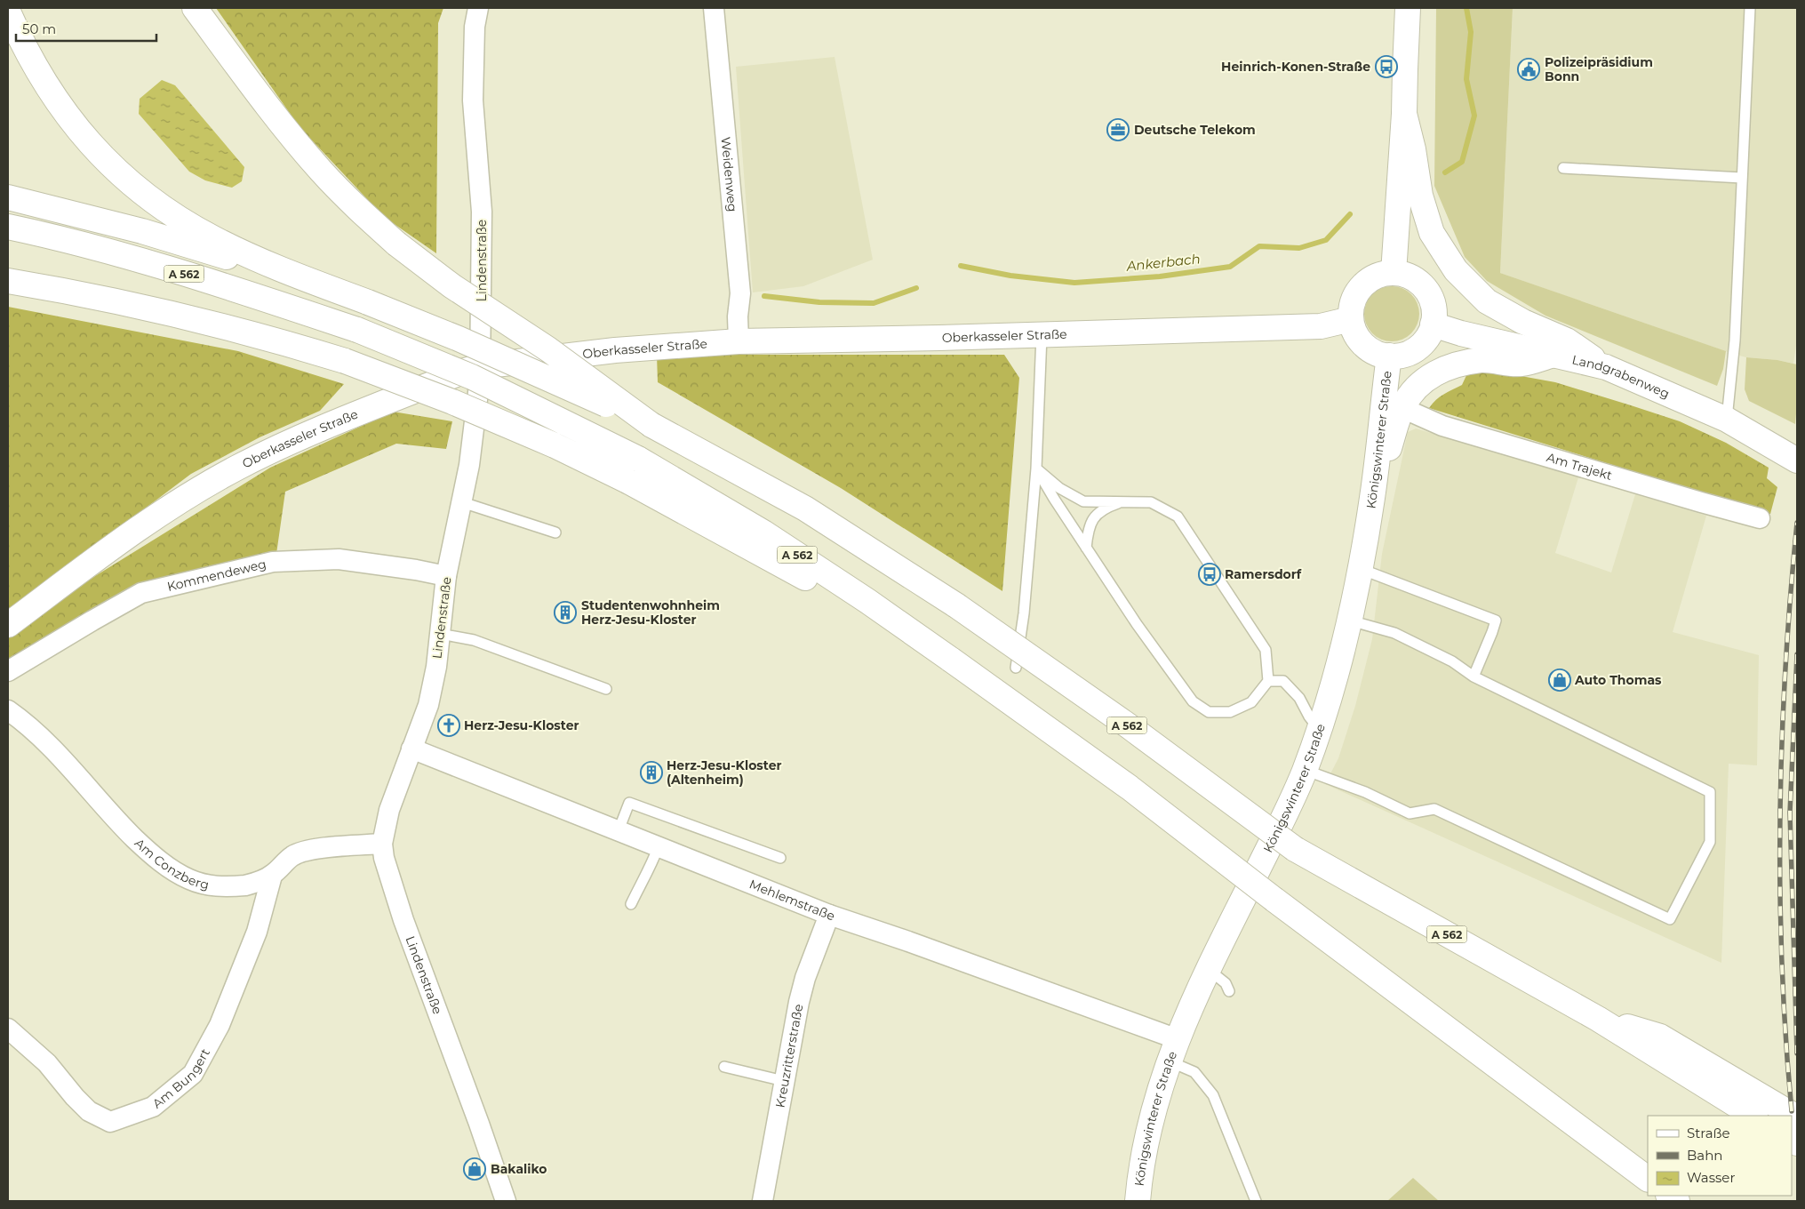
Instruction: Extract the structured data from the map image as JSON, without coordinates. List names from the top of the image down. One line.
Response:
{"streets":{"main road":["A 562","Oberkasseler Straße","Landgrabenweg","Königswinterer Straße"],"street":["Weidenweg","Lindenstraße","Am Trajekt","Kommendeweg","Am Conzberg","Mehlemstraße","Kreuzritterstraße","Am Bungert"]},"crossings":[["Weidenweg","Oberkasseler Straße"],["Lindenstraße","Oberkasseler Straße"],["Lindenstraße","Kommendeweg"],["Lindenstraße","Am Conzberg"],["Lindenstraße","Mehlemstraße"],["Oberkasseler Straße","Landgrabenweg"],["Oberkasseler Straße","Königswinterer Straße"],["Landgrabenweg","Königswinterer Straße"],["Königswinterer Straße","Mehlemstraße"],["Am Conzberg","Am Bungert"],["Mehlemstraße","Kreuzritterstraße"]],"water":["Ankerbach"],"places":{"bus stop":["Heinrich-Konen-Straße","Ramersdorf"],"public building":["Polizeipräsidium Bonn"],"office":["Deutsche Telekom"],"building":["Studentenwohnheim Herz-Jesu-Kloster","Herz-Jesu-Kloster (Altenheim)"],"shop":["Auto Thomas","Bakaliko"],"church":["Herz-Jesu-Kloster"]},"legend":["Straße","Bahn","Wasser"],"scale_bar":"50 m"}
